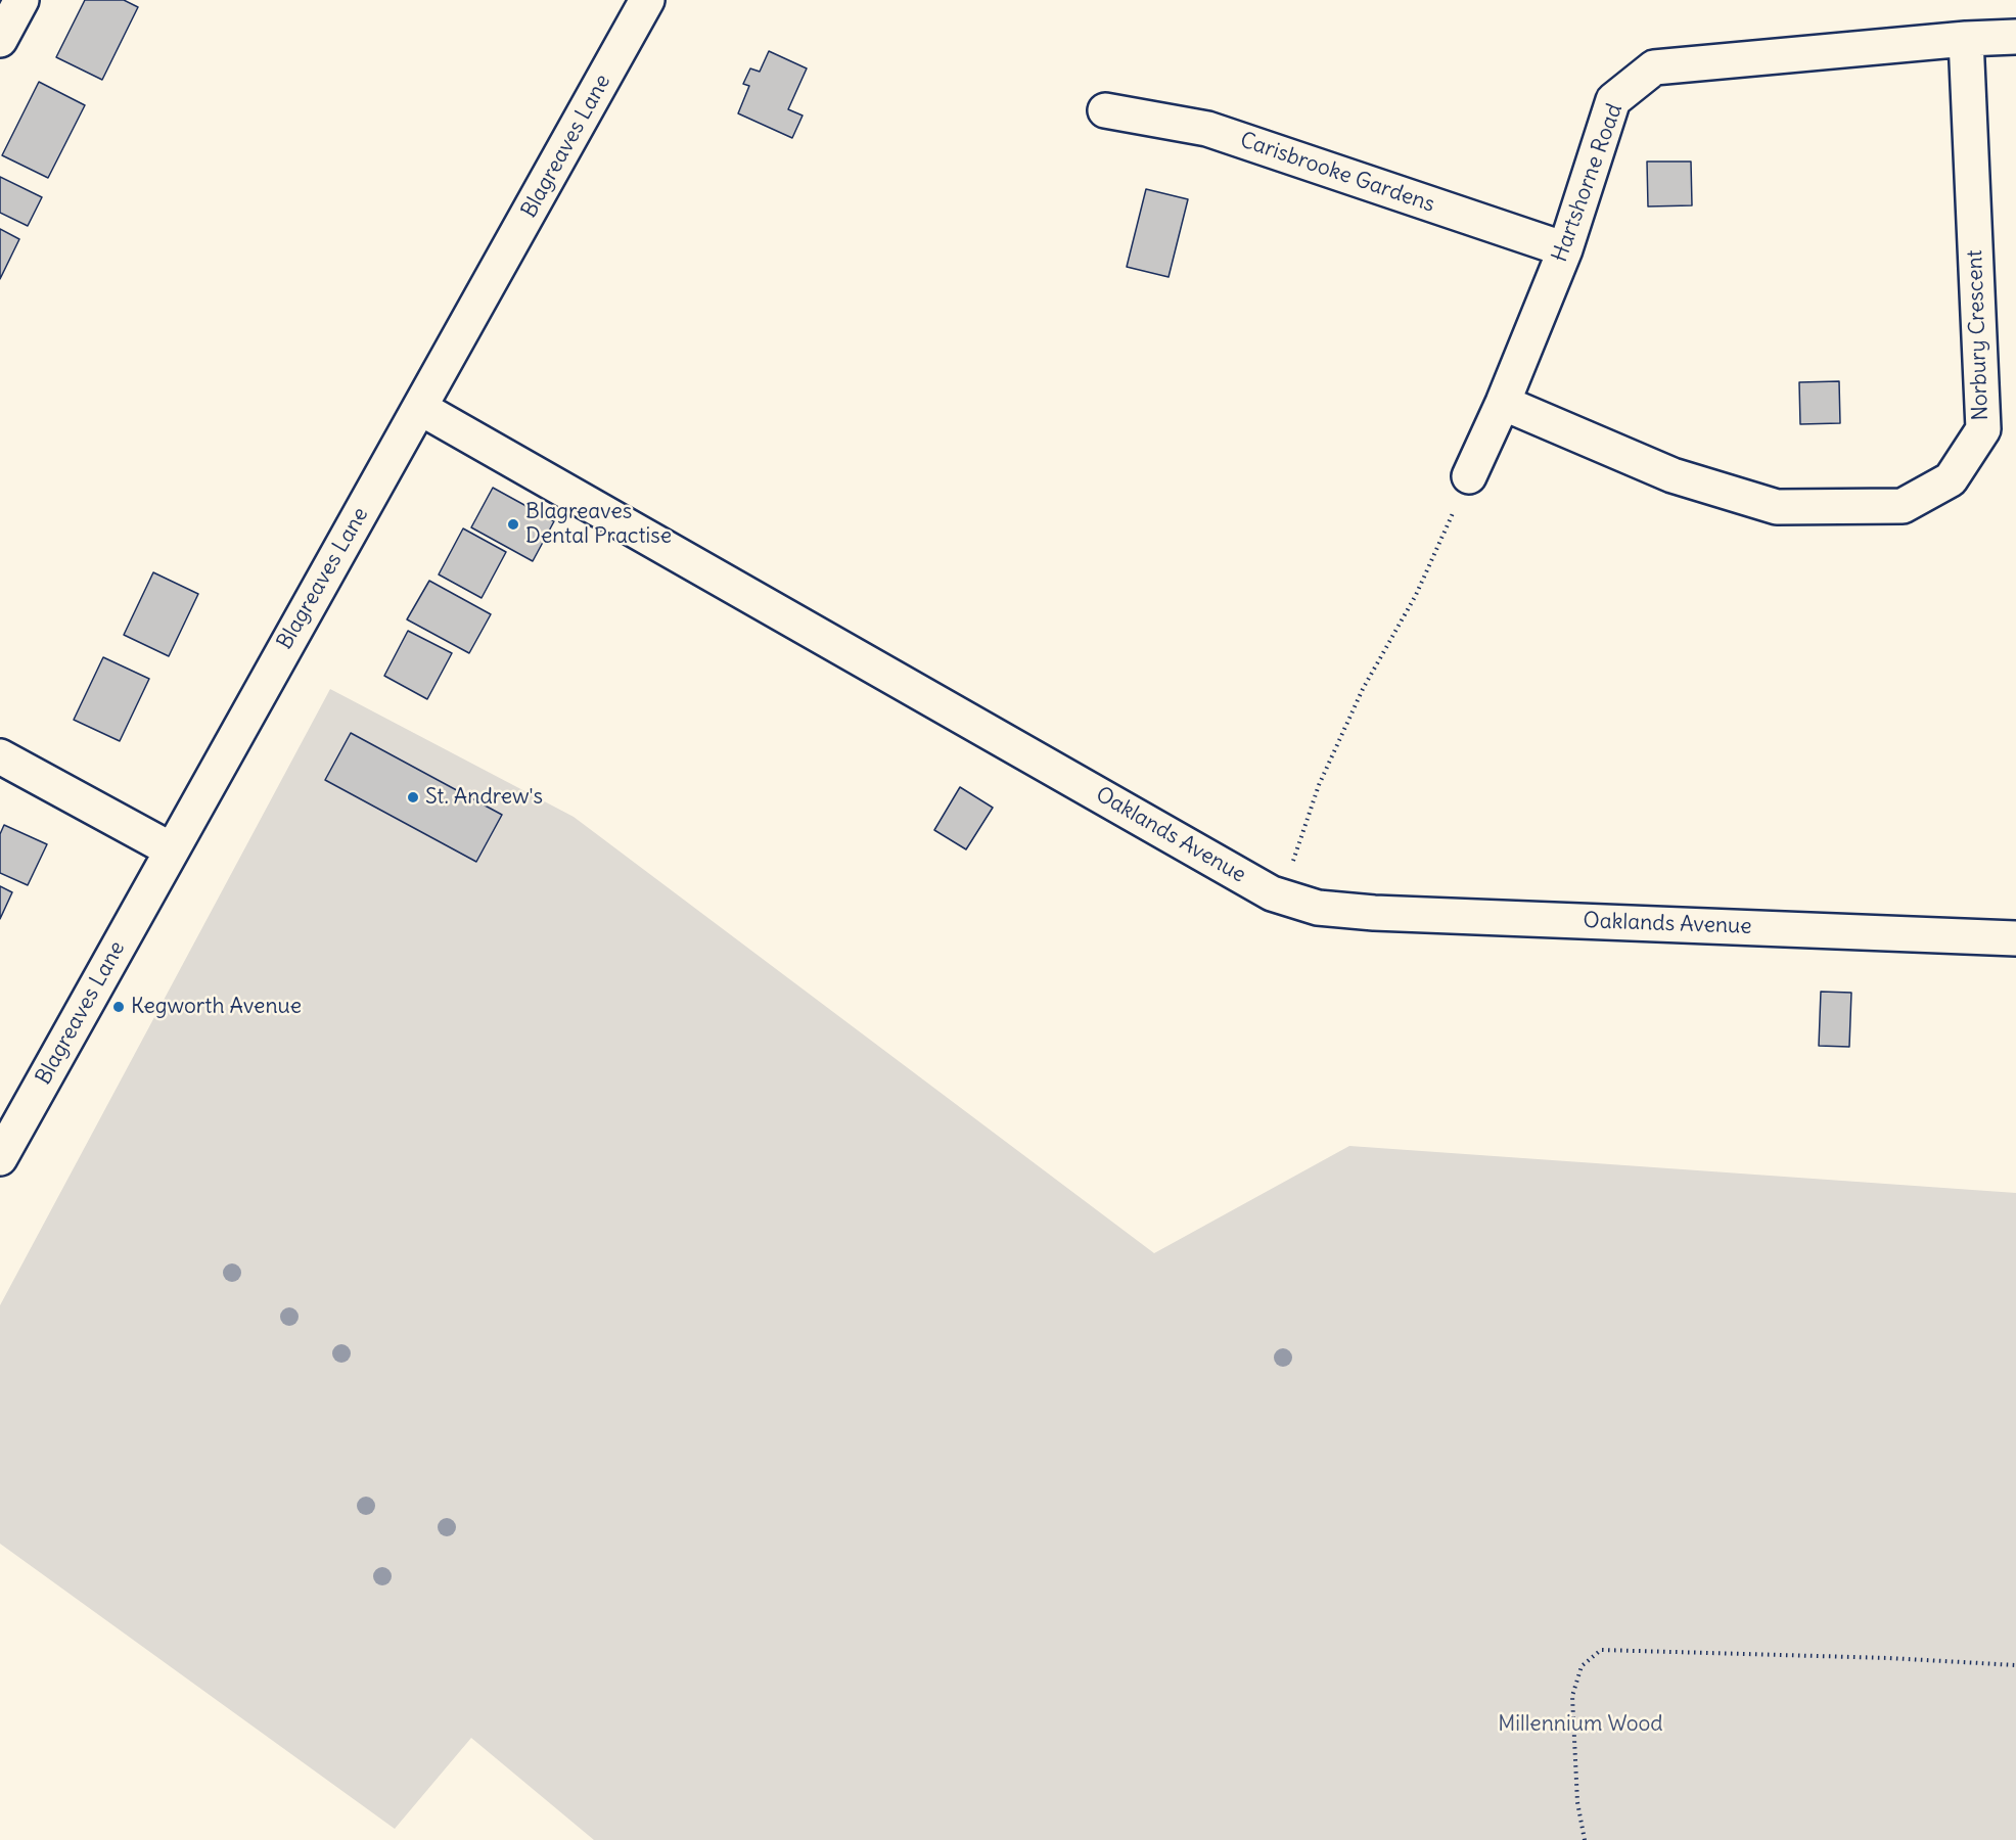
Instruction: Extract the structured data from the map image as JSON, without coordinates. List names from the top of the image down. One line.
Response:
{"streets":{"street":["Blagreaves Lane","Carisbrooke Gardens","Hartshorne Road","Norbury Crescent","Oaklands Avenue"]},"crossings":[["Blagreaves Lane","Oaklands Avenue"],["Carisbrooke Gardens","Hartshorne Road"],["Hartshorne Road","Norbury Crescent"]],"parks":["Millennium Wood"],"places":["Blagreaves Dental Practise","St. Andrew's","Kegworth Avenue"]}
